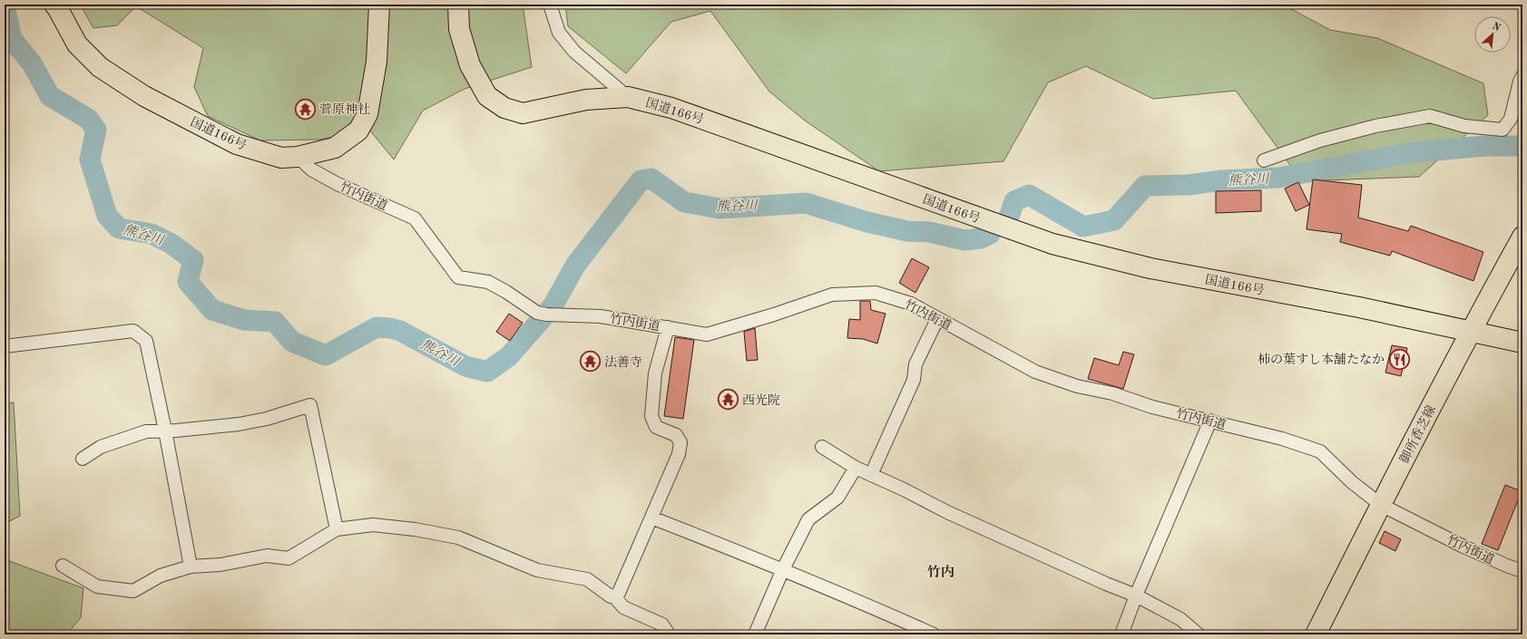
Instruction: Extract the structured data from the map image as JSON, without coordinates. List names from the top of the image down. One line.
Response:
{"streets":{"main road":["国道166号","御所香芝線"],"street":["竹内街道"]},"crossings":[["国道166号","竹内街道"],["国道166号","御所香芝線"],["竹内街道","御所香芝線"]],"districts":["竹内"],"water":["熊谷川"],"places":{"temple":["菅原神社","法善寺","西光院"],"restaurant":["柿の葉すし本舗たなか"]},"north":"top right"}
